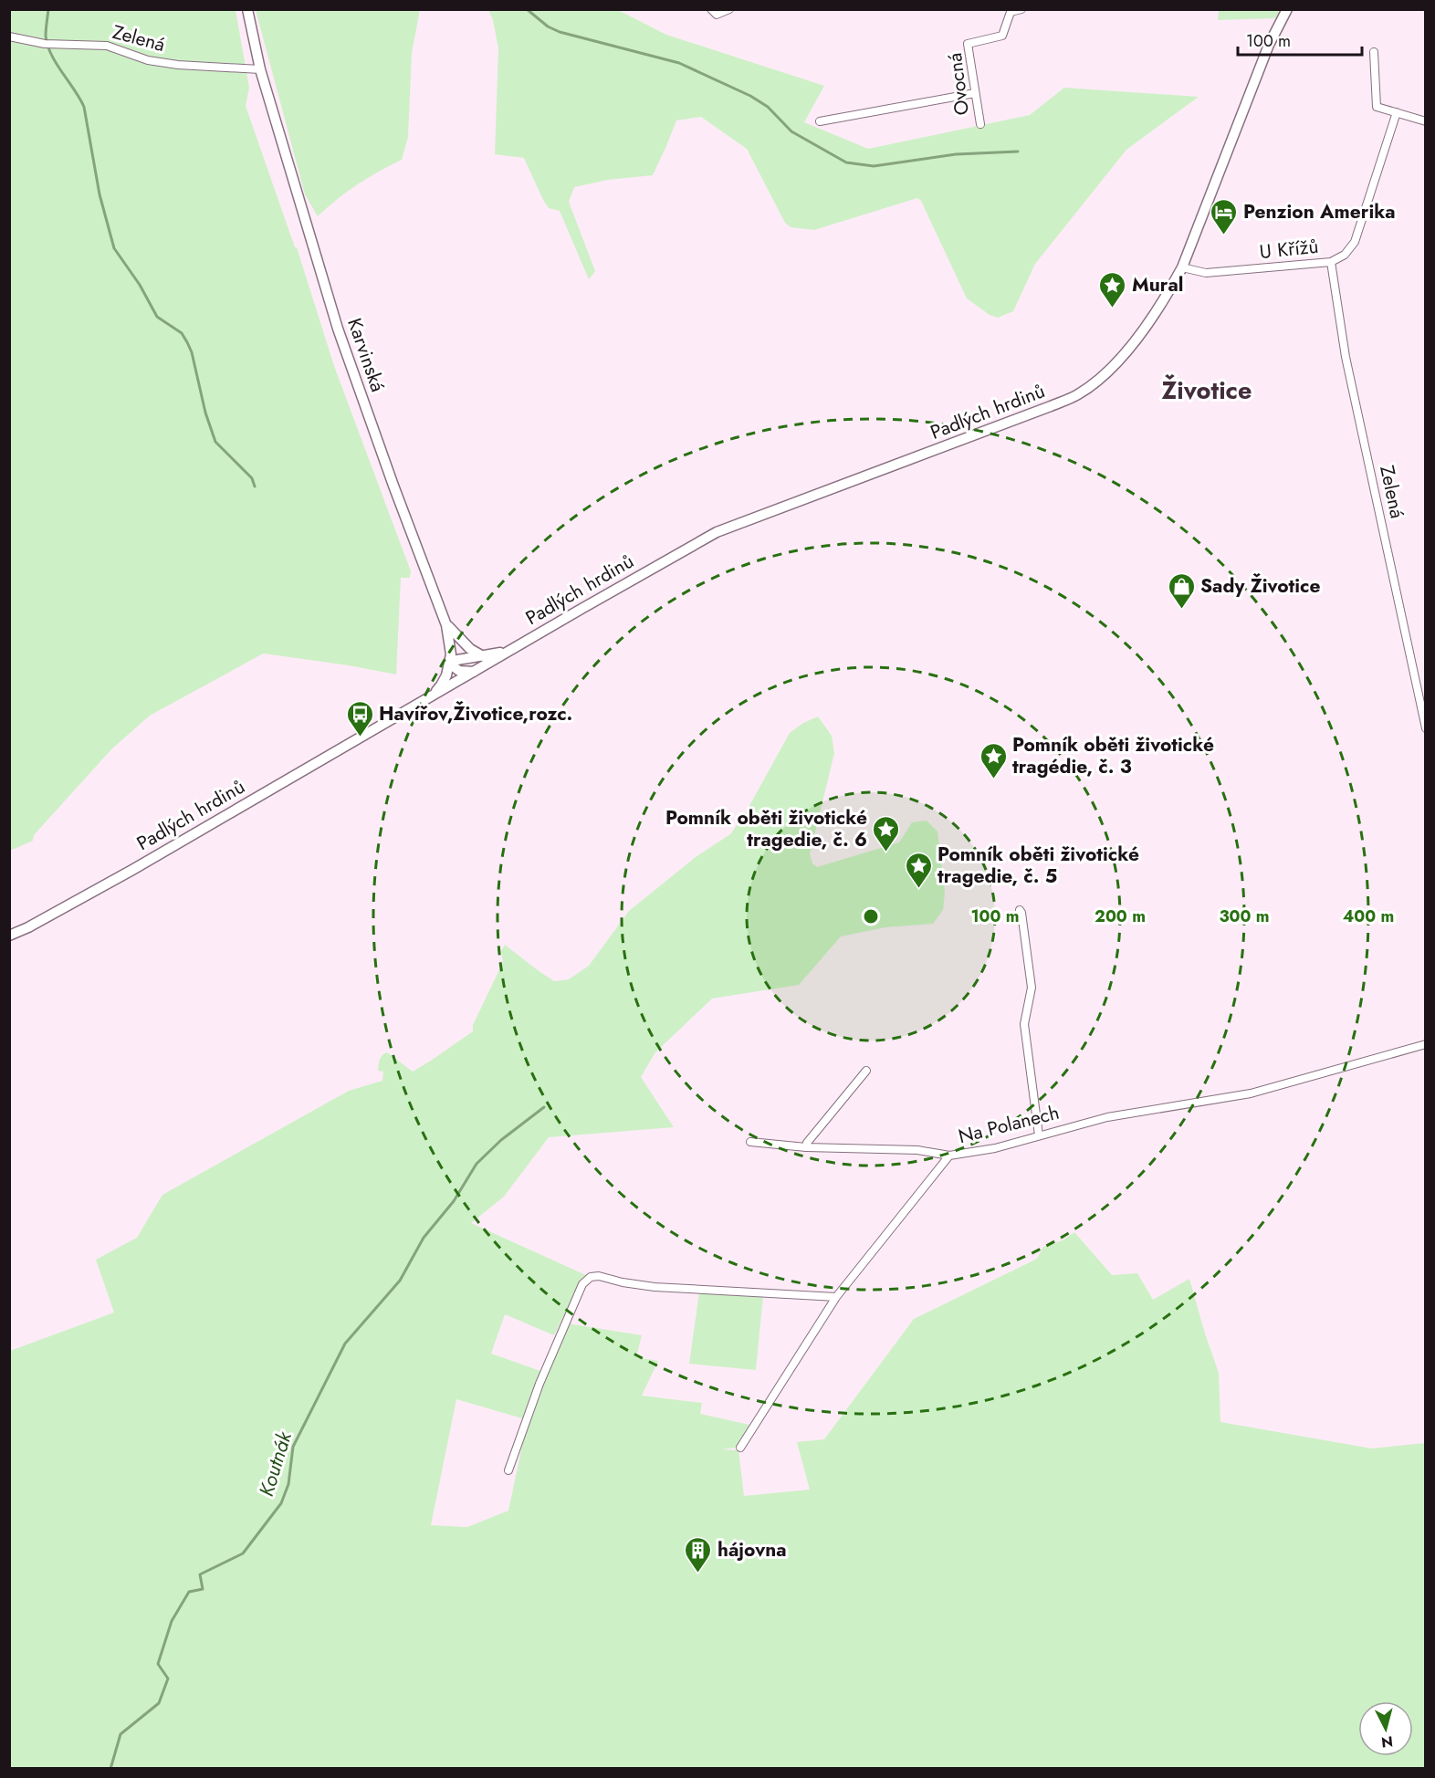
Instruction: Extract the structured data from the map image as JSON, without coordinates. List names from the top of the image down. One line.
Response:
{"streets":{"street":["Zelená","Ovocná","U Křížů","Karvinská","Padlých hrdinů","Na Polanech"]},"crossings":[["Zelená","U Křížů"],["Zelená","Karvinská"],["U Křížů","Padlých hrdinů"],["Karvinská","Padlých hrdinů"]],"districts":["Životice"],"water":["Koutnák"],"places":{"hotel":["Penzion Amerika"],"place":["Mural","Pomník oběti životické tragédie, č. 3","Pomník oběti životické tragedie, č. 6","Pomník oběti životické tragedie, č. 5"],"shop":["Sady Životice"],"bus stop":["Havířov,Životice,rozc."],"building":["hájovna"]},"scale_bar":"100 m","north":"bottom","rings":["100 m","200 m","300 m","400 m"]}
